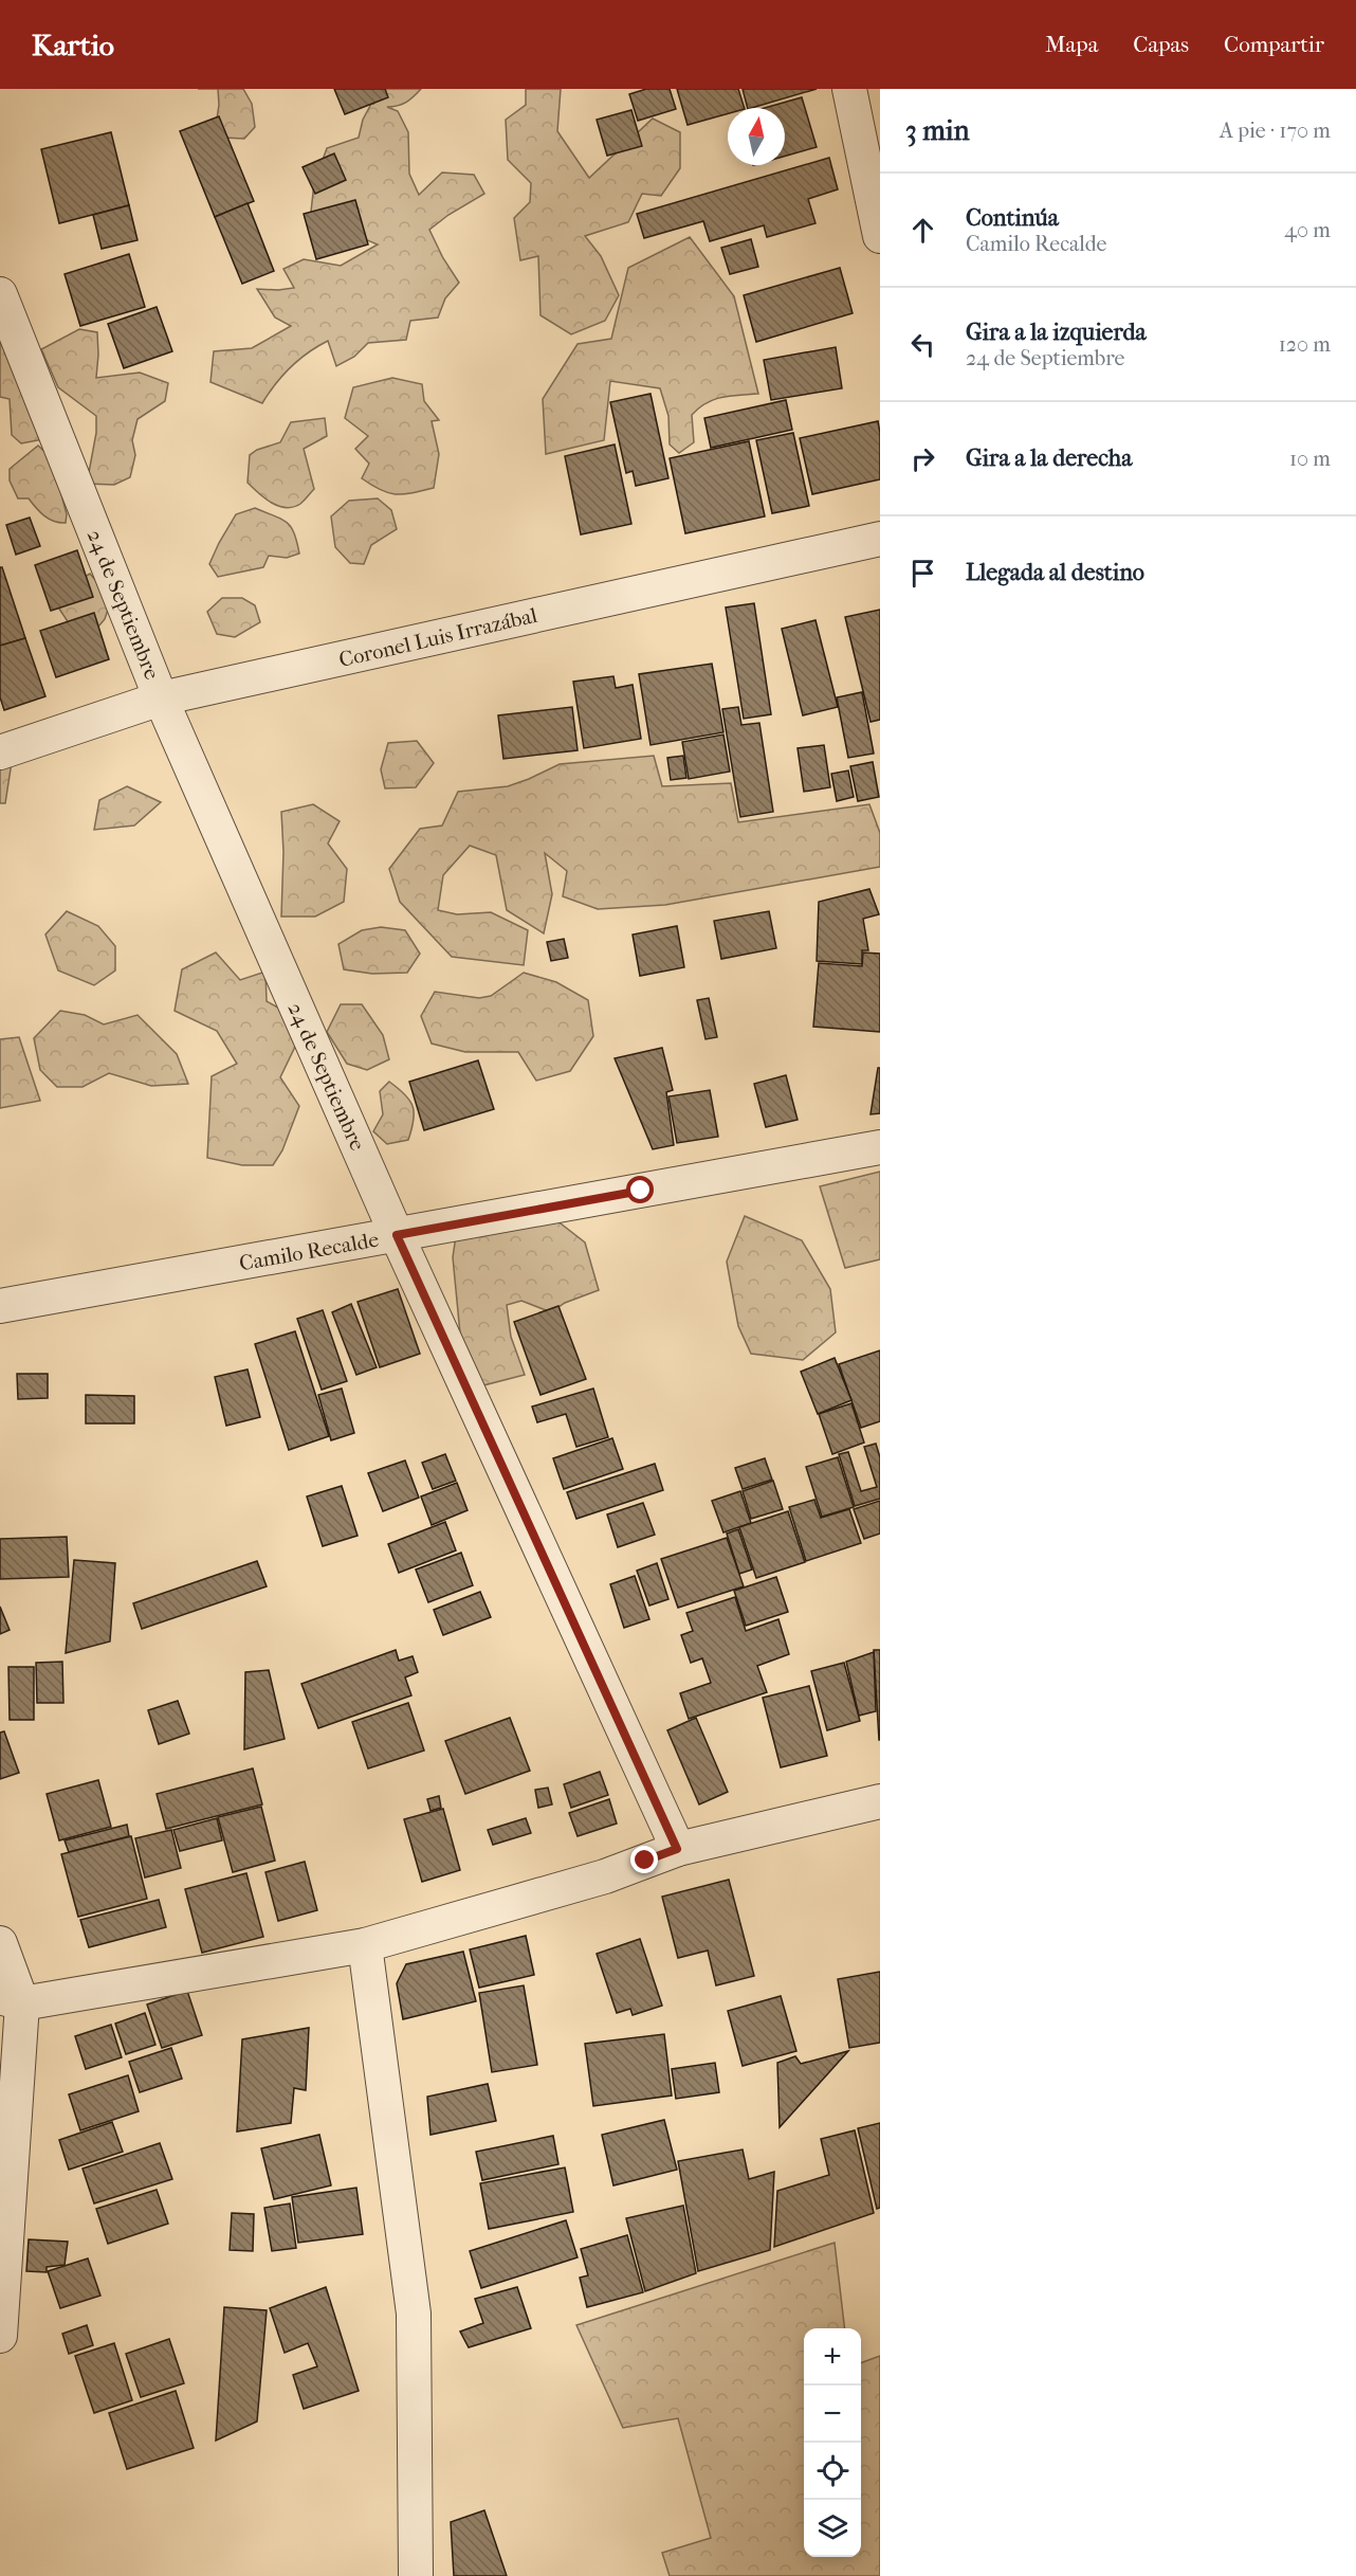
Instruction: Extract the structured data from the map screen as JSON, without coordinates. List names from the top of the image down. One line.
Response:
{"streets":{"street":["24 de Septiembre","Coronel Luis Irrazábal","Camilo Recalde"]},"crossings":[["24 de Septiembre","Coronel Luis Irrazábal"],["24 de Septiembre","Camilo Recalde"]],"north":"top","page":{"header":"Kartio","nav":["Mapa","Capas","Compartir"],"heading":["3 min","A pie · 170 m"],"list":[["Continúa","Camilo Recalde","40 m"],["Gira a la izquierda","24 de Septiembre","120 m"],["Gira a la derecha","10 m"],"Llegada al destino"],"map_buttons":["+","−"]}}
